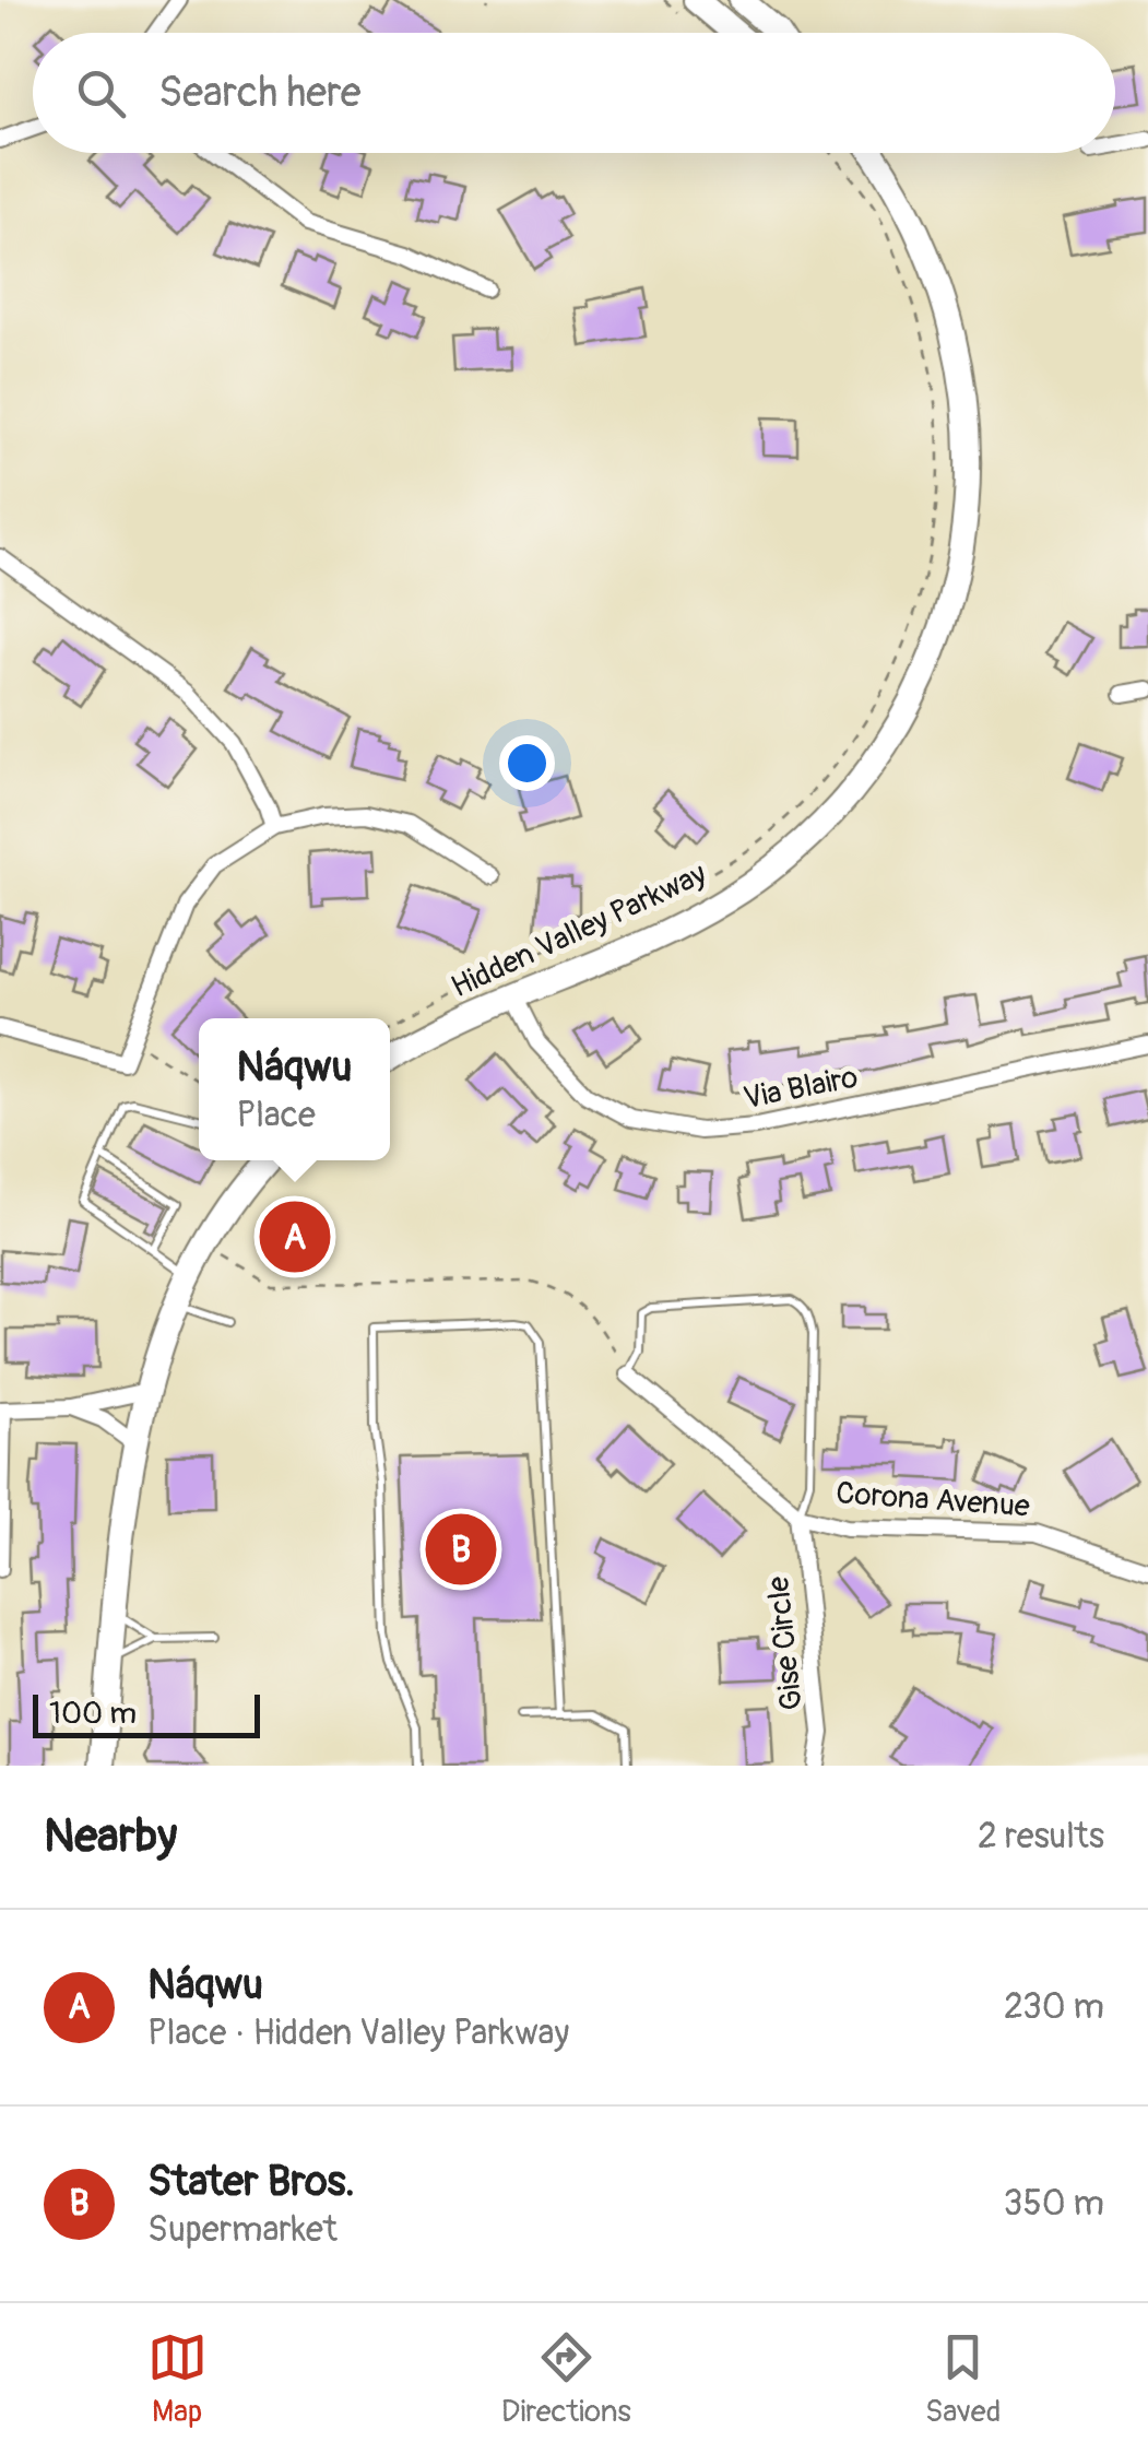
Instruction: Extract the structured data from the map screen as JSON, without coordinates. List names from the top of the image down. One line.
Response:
{"streets":{"main road":["Hidden Valley Parkway"],"street":["Via Blairo","Corona Avenue","Gise Circle"]},"crossings":[["Hidden Valley Parkway","Via Blairo"],["Corona Avenue","Gise Circle"]],"scale_bar":"100 m","page":{"search":"Search here","popup":["Náqwu","Place"],"pins":["A","B"],"scale":"100 m","heading":["Nearby","2 results"],"list":[{"mark":"A","name":"Náqwu","note":"Place · Hidden Valley Parkway","value":"230 m"},{"mark":"B","name":"Stater Bros.","note":"Supermarket","value":"350 m"}],"nav":["Map","Directions","Saved"]}}
